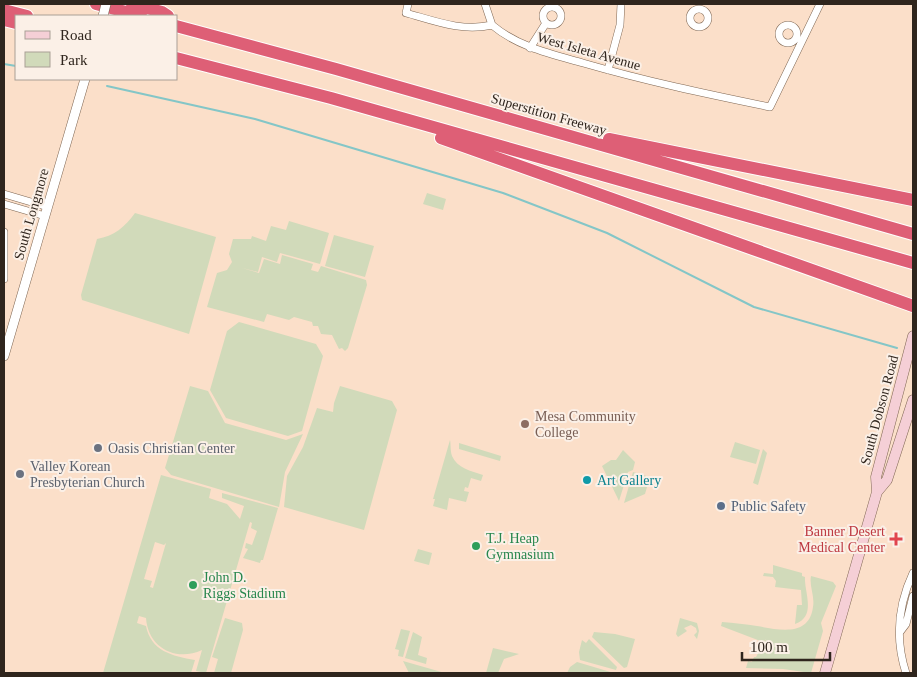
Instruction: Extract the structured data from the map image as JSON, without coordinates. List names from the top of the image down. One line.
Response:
{"streets":{"highway":["Superstition Freeway"],"main road":["South Dobson Road"],"street":["West Isleta Avenue","South Longmore"]},"places":{"other":["Mesa Community College","Oasis Christian Center","Valley Korean Presbyterian Church","Art Gallery","Public Safety","T.J. Heap Gymnasium","John D. Riggs Stadium"],"health":["Banner Desert Medical Center"]},"legend":["Road","Park"],"scale_bar":"100 m"}
